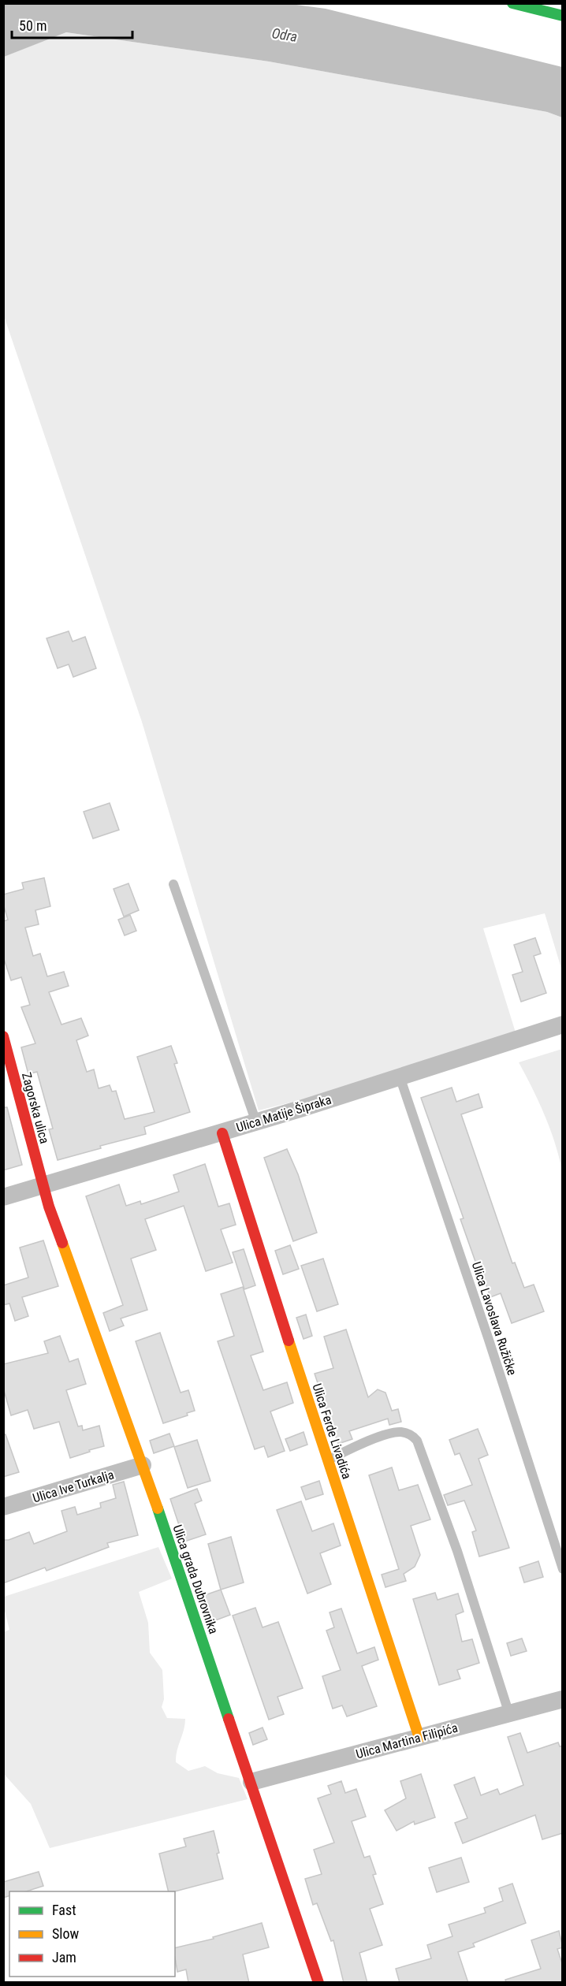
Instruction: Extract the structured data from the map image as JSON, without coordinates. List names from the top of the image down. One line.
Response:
{"streets":{"street":["Zagorska ulica","Ulica Matije Šipraka","Ulica Ferde Livadića","Ulica Ive Turkalja","Ulica grada Dubrovnika","Ulica Martina Filipića"],"lane":["Ulica Lavoslava Ružičke"]},"crossings":[["Zagorska ulica","Ulica Matije Šipraka"],["Zagorska ulica","Ulica grada Dubrovnika"],["Ulica Matije Šipraka","Ulica Lavoslava Ružičke"],["Ulica Matije Šipraka","Ulica Ferde Livadića"],["Ulica Matije Šipraka","Ulica grada Dubrovnika"],["Ulica Ferde Livadića","Ulica Martina Filipića"],["Ulica Ive Turkalja","Ulica grada Dubrovnika"],["Ulica grada Dubrovnika","Ulica Martina Filipića"]],"water":["Odra"],"legend":["Fast","Slow","Jam"],"scale_bar":"50 m"}
